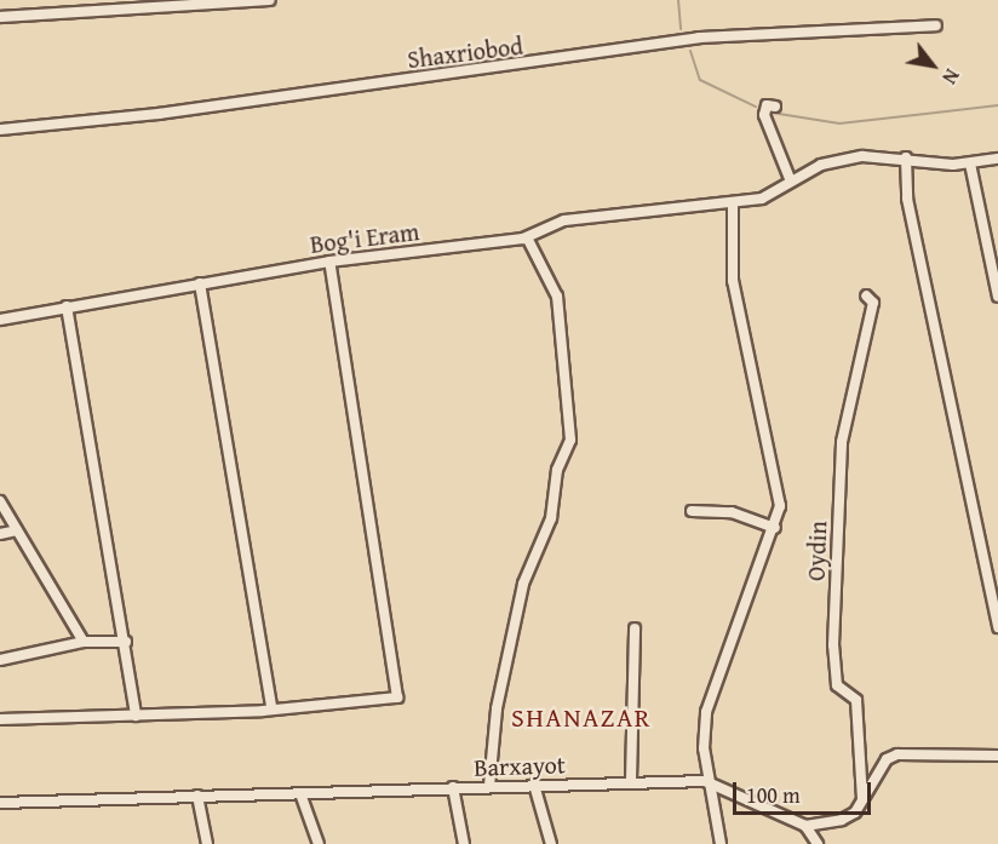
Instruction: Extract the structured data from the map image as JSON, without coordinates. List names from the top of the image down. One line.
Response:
{"streets":{"street":["Shaxriobod","Bog'i Eram","Oydin","Barxayot"]},"districts":["SHАNAZAR"],"scale_bar":"100 m","north":"bottom right"}
